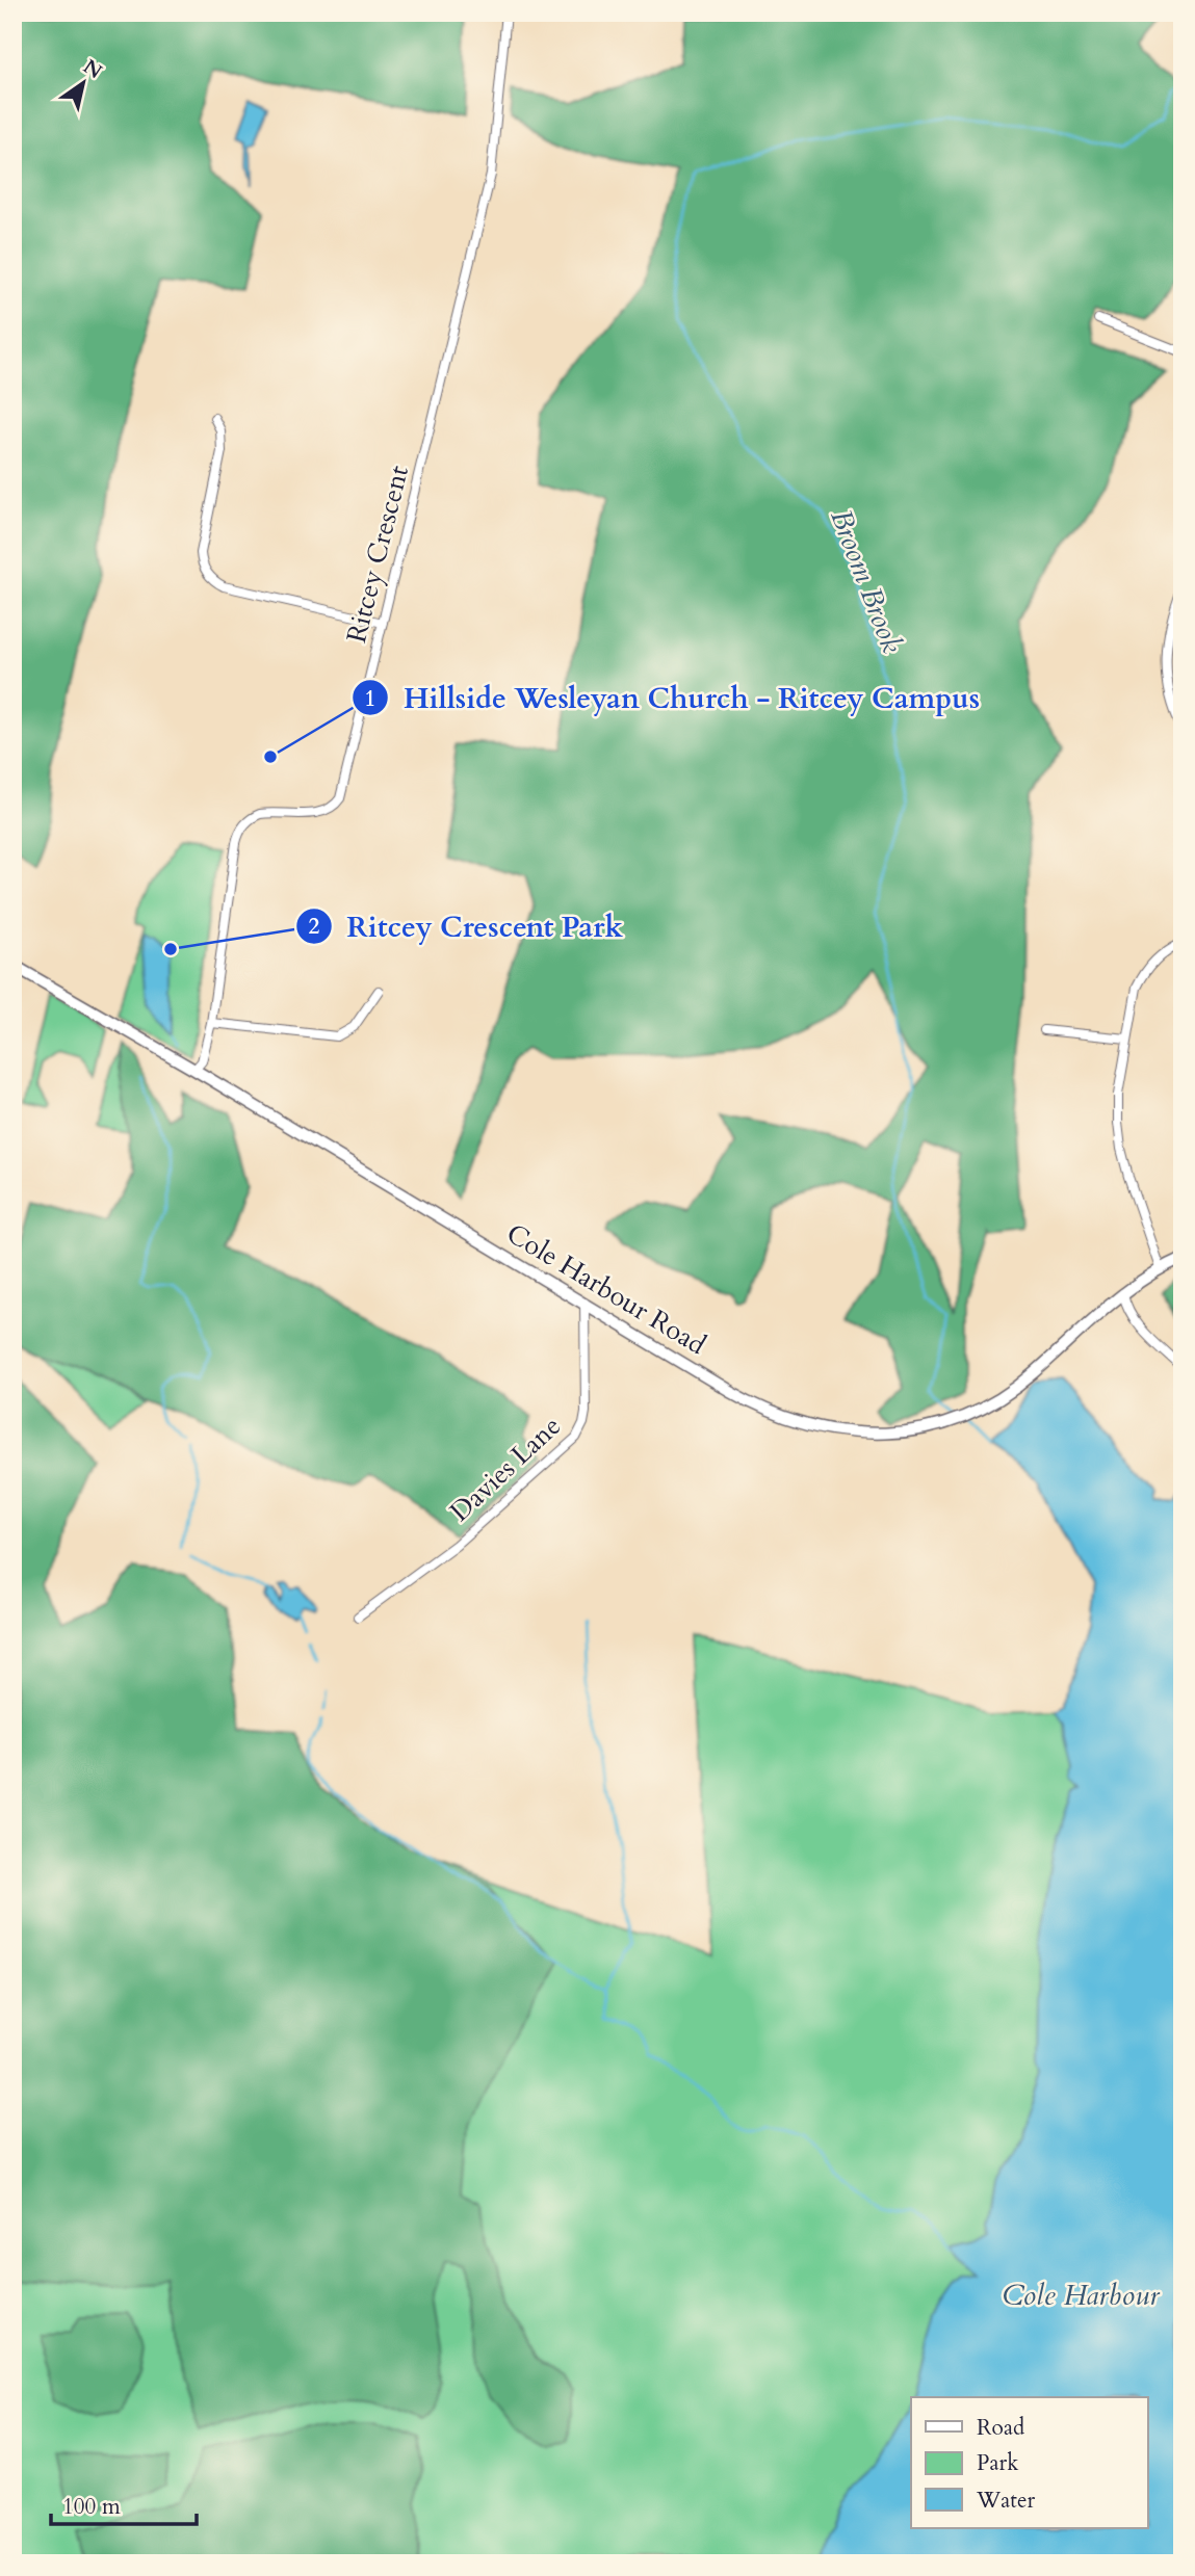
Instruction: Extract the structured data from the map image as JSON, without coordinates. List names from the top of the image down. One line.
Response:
{"streets":{"main road":["Cole Harbour Road"],"street":["Ritcey Crescent","Davies Lane"]},"crossings":[["Ritcey Crescent","Cole Harbour Road"],["Cole Harbour Road","Davies Lane"]],"water":["Broom Brook","Cole Harbour"],"places":["Hillside Wesleyan Church - Ritcey Campus","Ritcey Crescent Park"],"legend":["Road","Park","Water"],"scale_bar":"100 m","north":"top right"}
